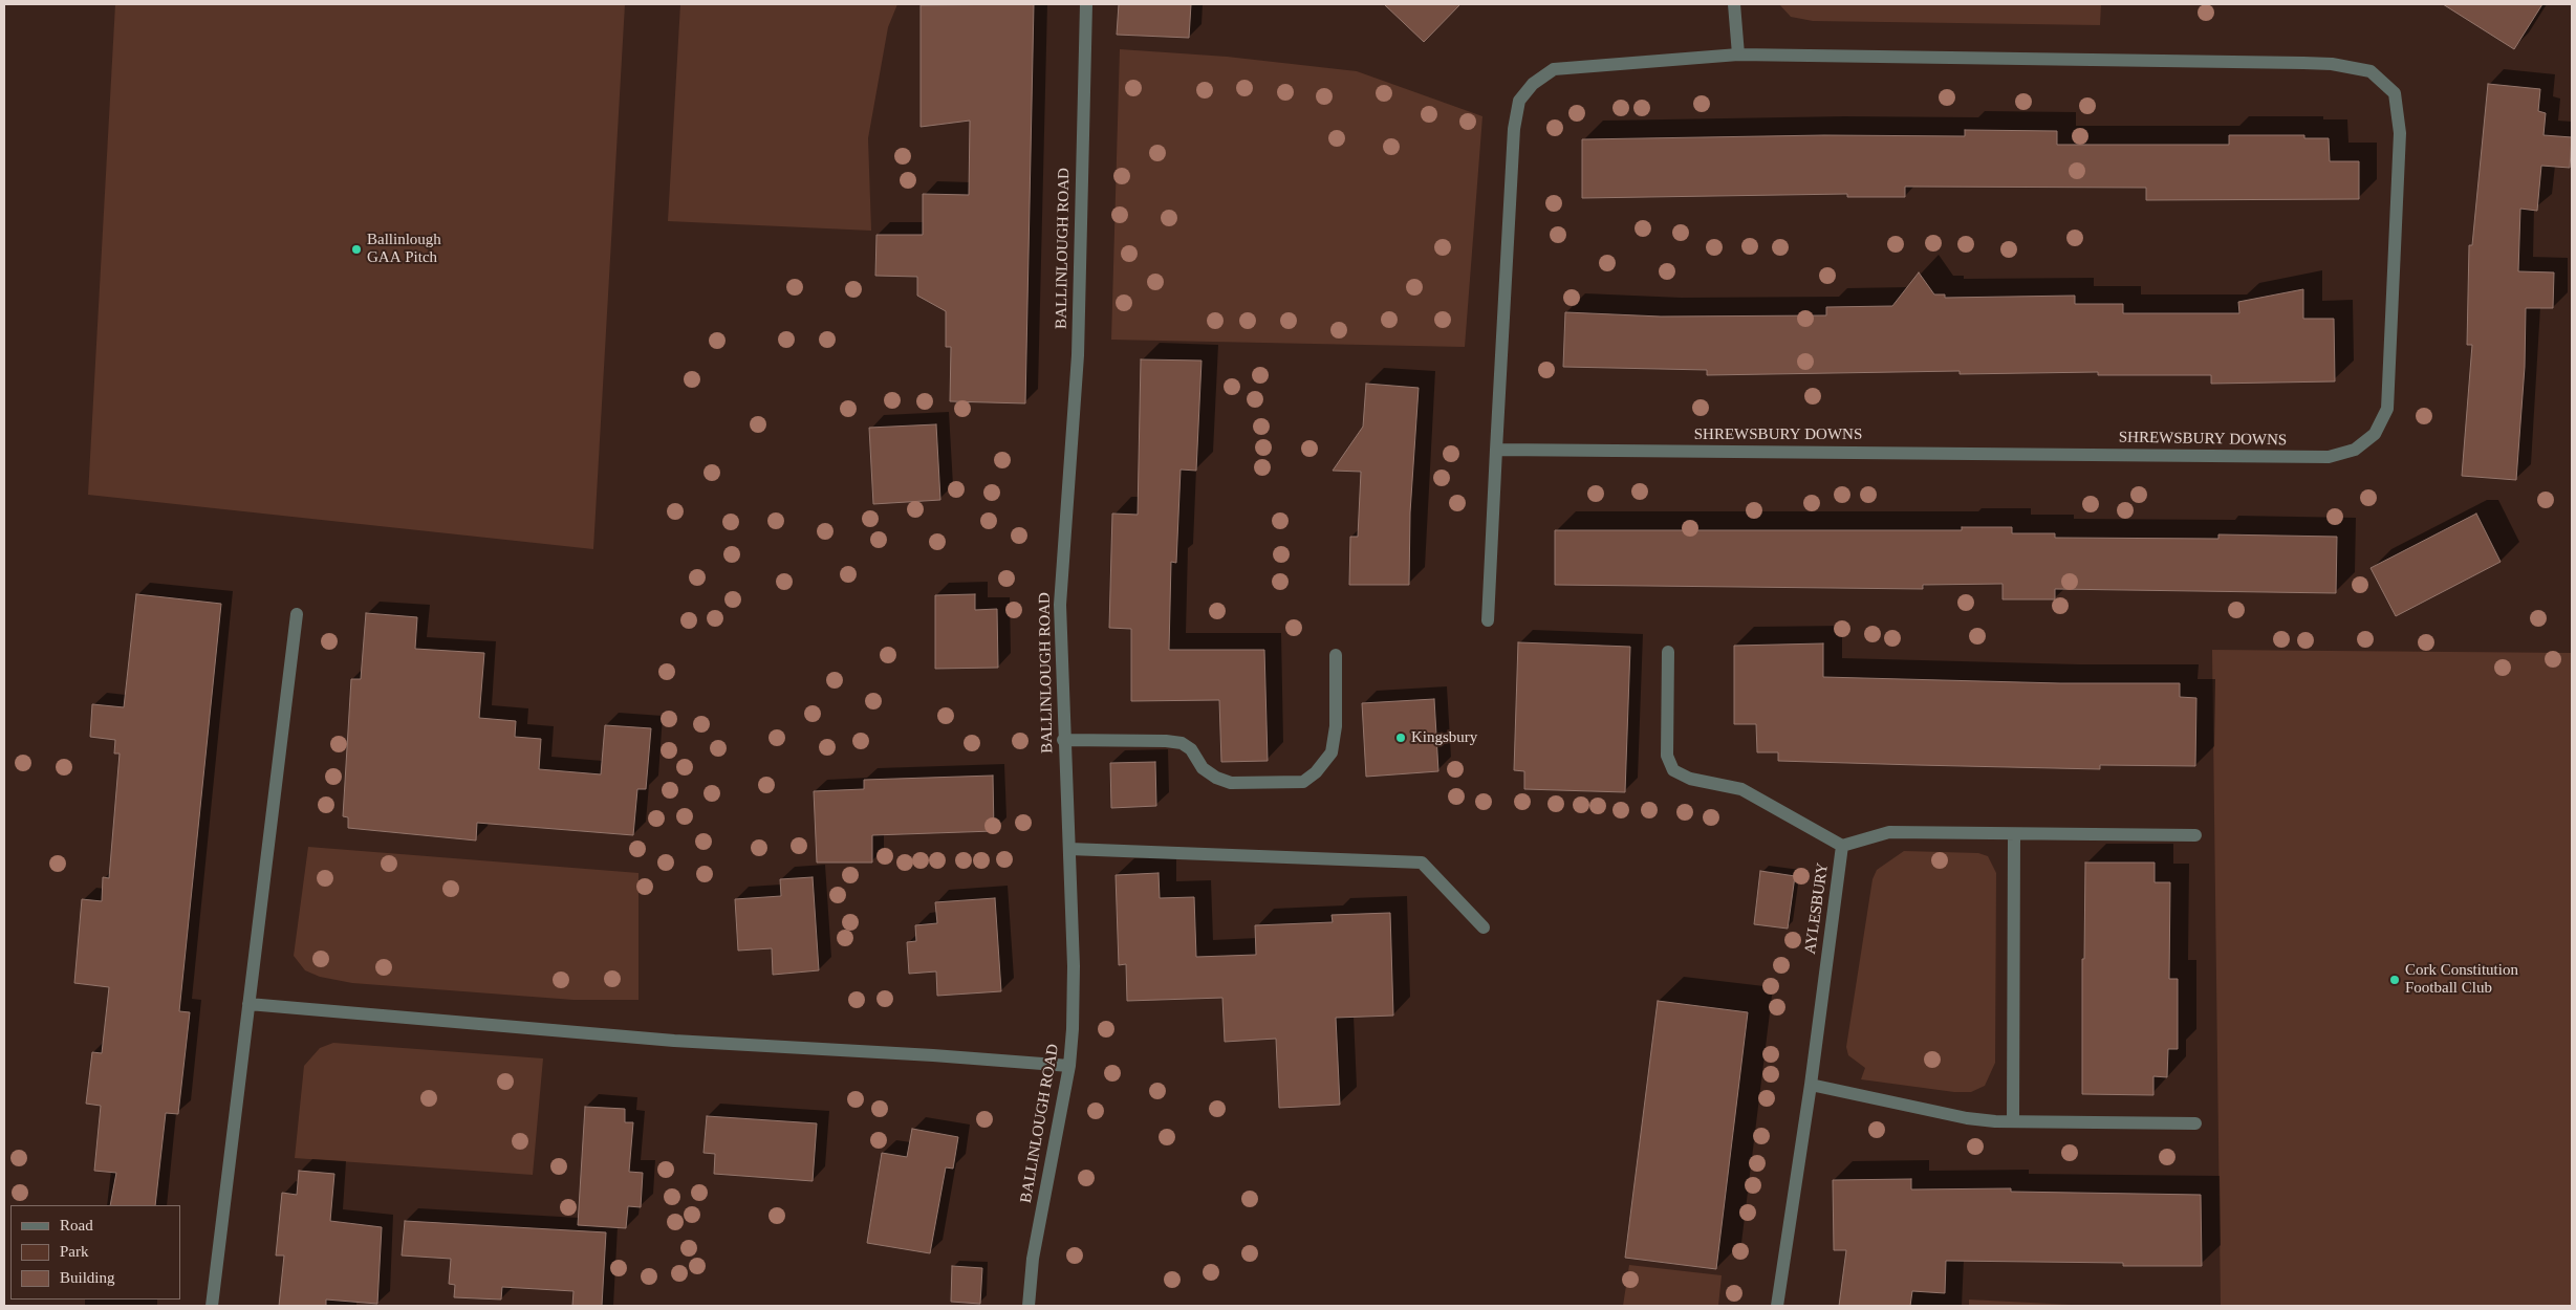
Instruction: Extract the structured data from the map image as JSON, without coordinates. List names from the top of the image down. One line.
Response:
{"streets":{"street":["BALLINLOUGH ROAD","SHREWSBURY DOWNS","AYLESBURY"]},"places":["Ballinlough GAA Pitch","Kingsbury","Cork Constitution Football Club"],"legend":["Road","Park","Building"]}
